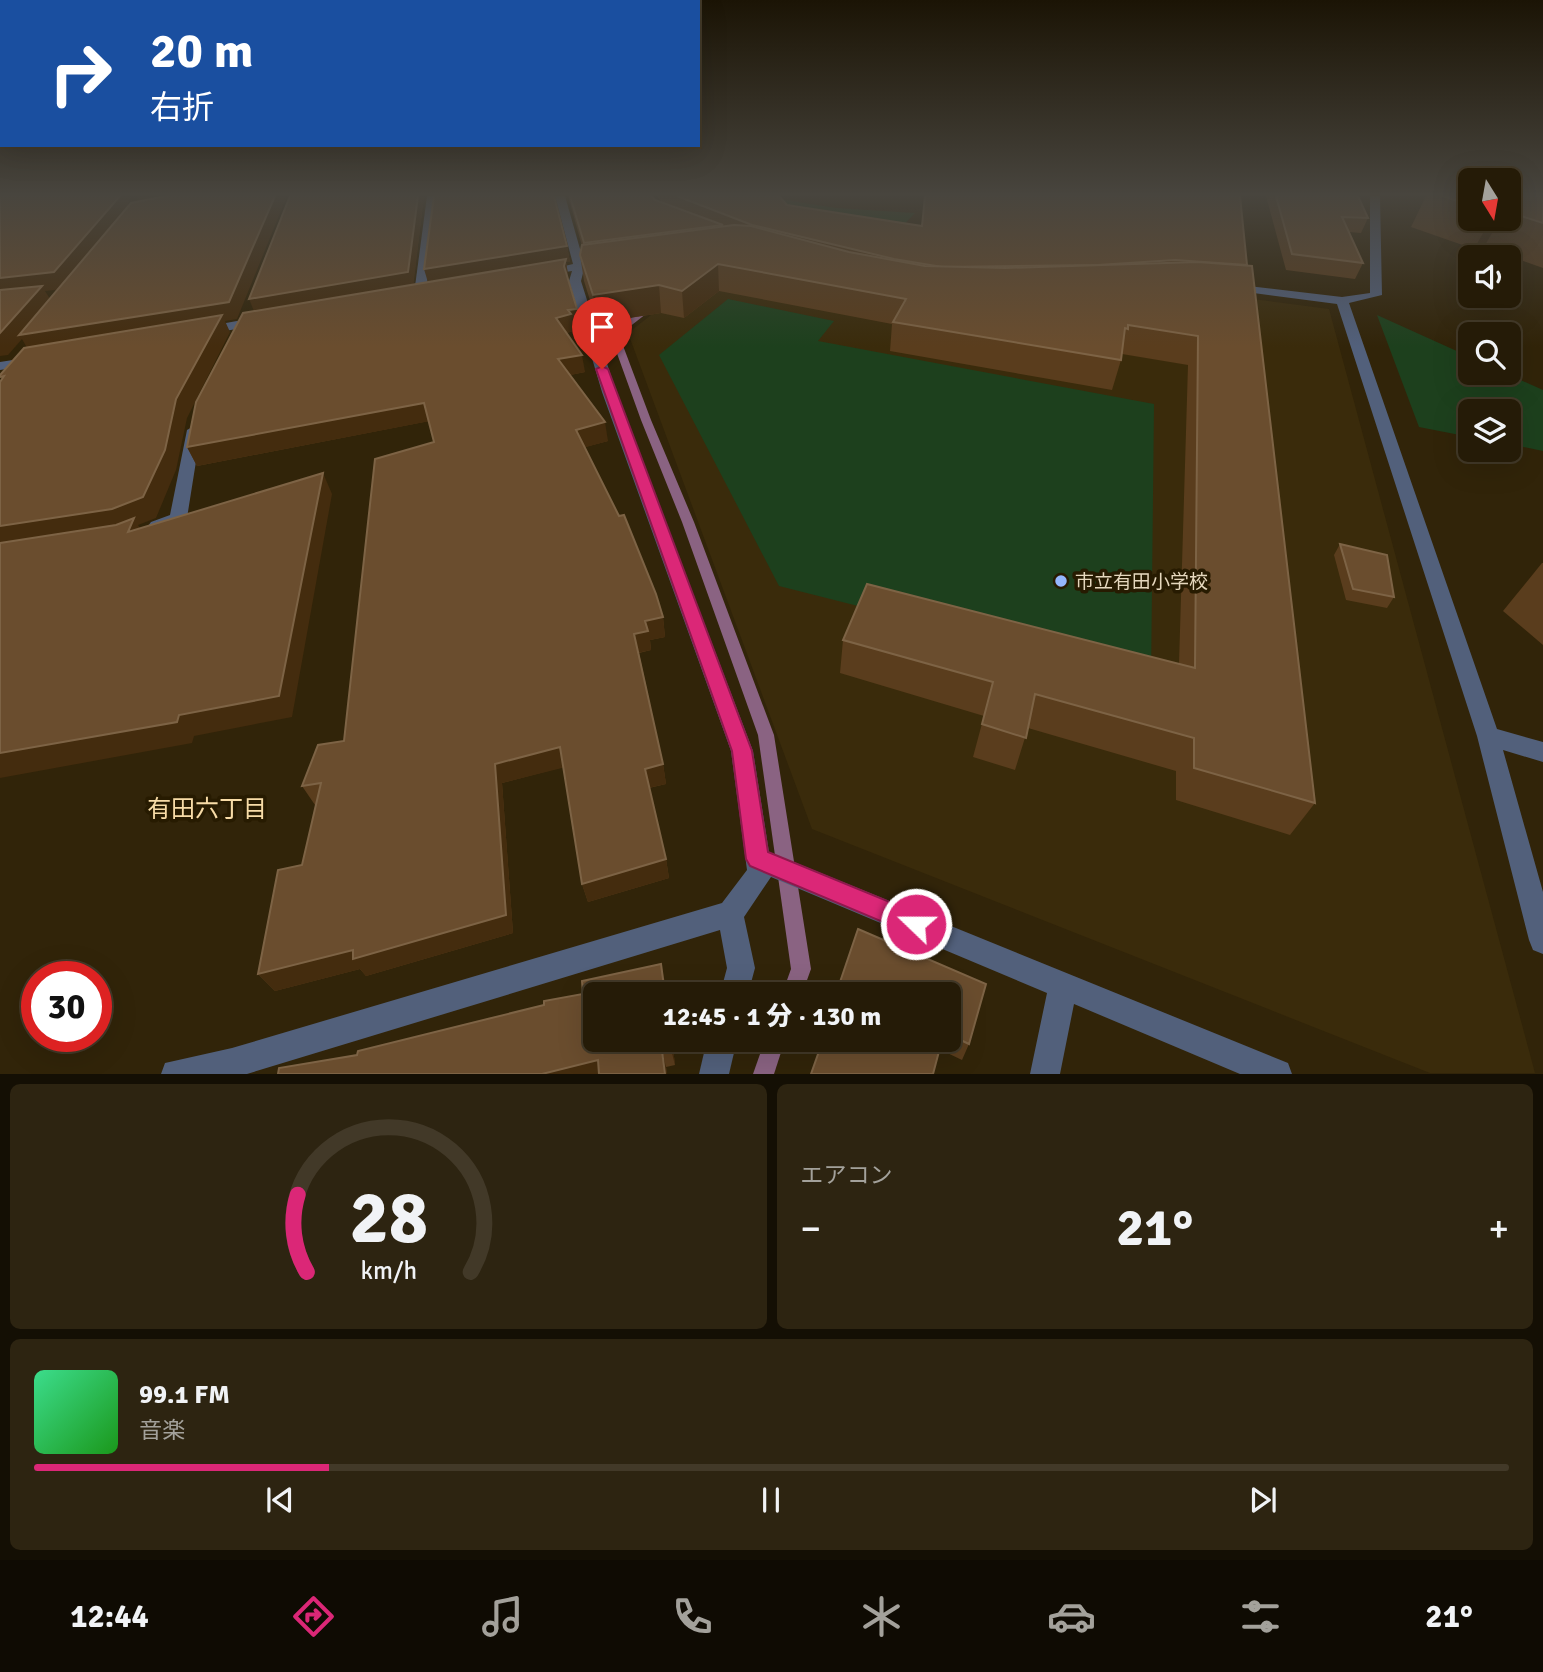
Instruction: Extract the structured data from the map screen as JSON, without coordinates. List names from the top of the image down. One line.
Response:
{"districts":["有田六丁目"],"places":["市立有田小学校"],"north":"bottom","page":{"turn":["20 m","右折"],"limit":"30","trip":"12:45 · 1 分 · 130 m","tile":"エアコン","heat":["−","21°","+"],"song":["99.1 FM","音楽"],"tabs":["12:44","21°"],"gauge":["28","km/h"]}}
